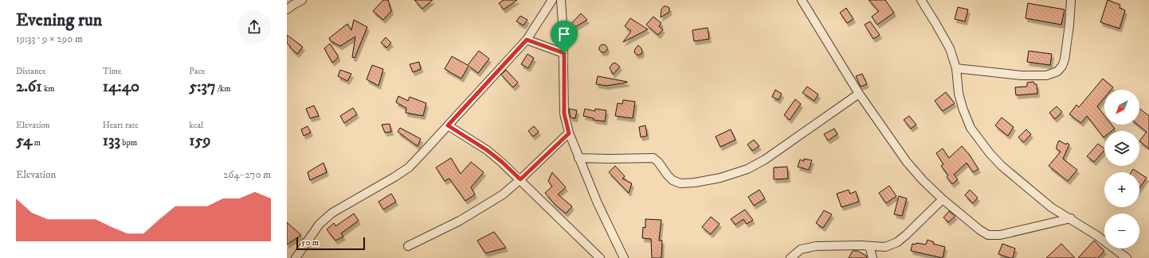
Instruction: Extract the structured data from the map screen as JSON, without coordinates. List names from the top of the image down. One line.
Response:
{"scale_bar":"50 m","north":"bottom left","page":{"heading":["Evening run","19:33 · 9 × 290 m"],"stats":[["Distance","2.61 km"],["Time","14:40"],["Pace","5:37 /km"],["Elevation","54 m"],["Heart rate","133 bpm"],["kcal","159"]],"map_buttons":["+","−"],"chart":["Elevation","264–270 m"],"scale":"50 m"}}
